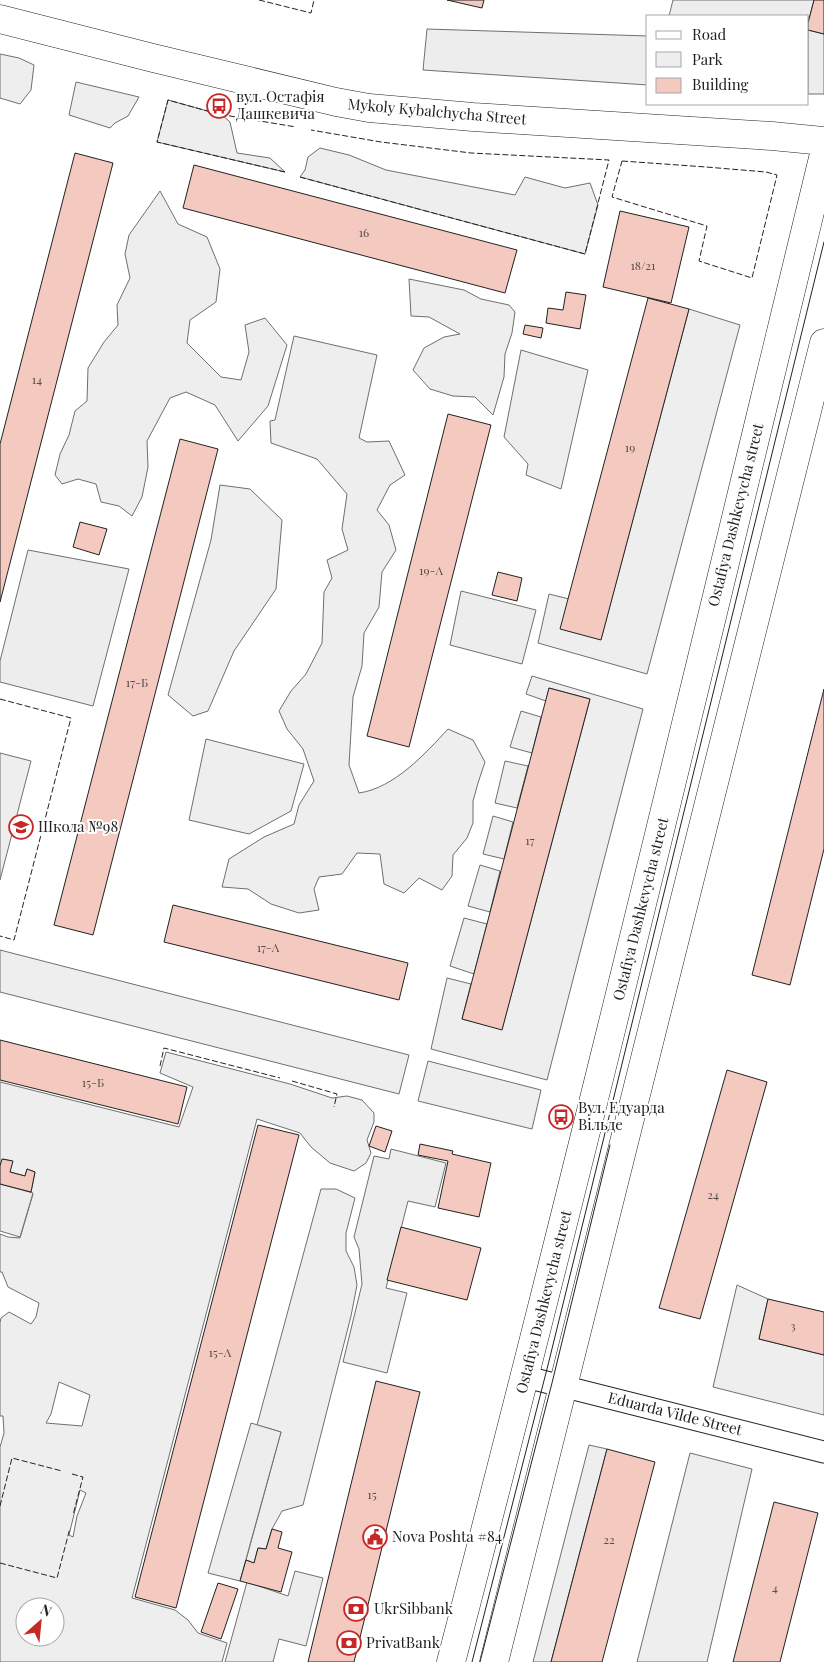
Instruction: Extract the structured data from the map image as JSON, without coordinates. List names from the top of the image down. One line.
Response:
{"streets":{"street":["Mykoly Kybalchycha Street","Ostafiya Dashkevycha street","Eduarda Vilde Street"]},"crossings":[["Ostafiya Dashkevycha street","Eduarda Vilde Street"]],"places":{"bus stop":["вул. Остафія Дашкевича","Вул. Едуарда Вільде"],"school or university":["Школа №98"],"public building":["Nova Poshta #84"],"bank":["UkrSibbank","PrivatBank"]},"house_numbers":["16","18/21","14","19","19-А","17-Б","17","17-А","15-Б","24","3","15-А","15","22","4"],"legend":["Road","Park","Building"],"north":"top right"}
